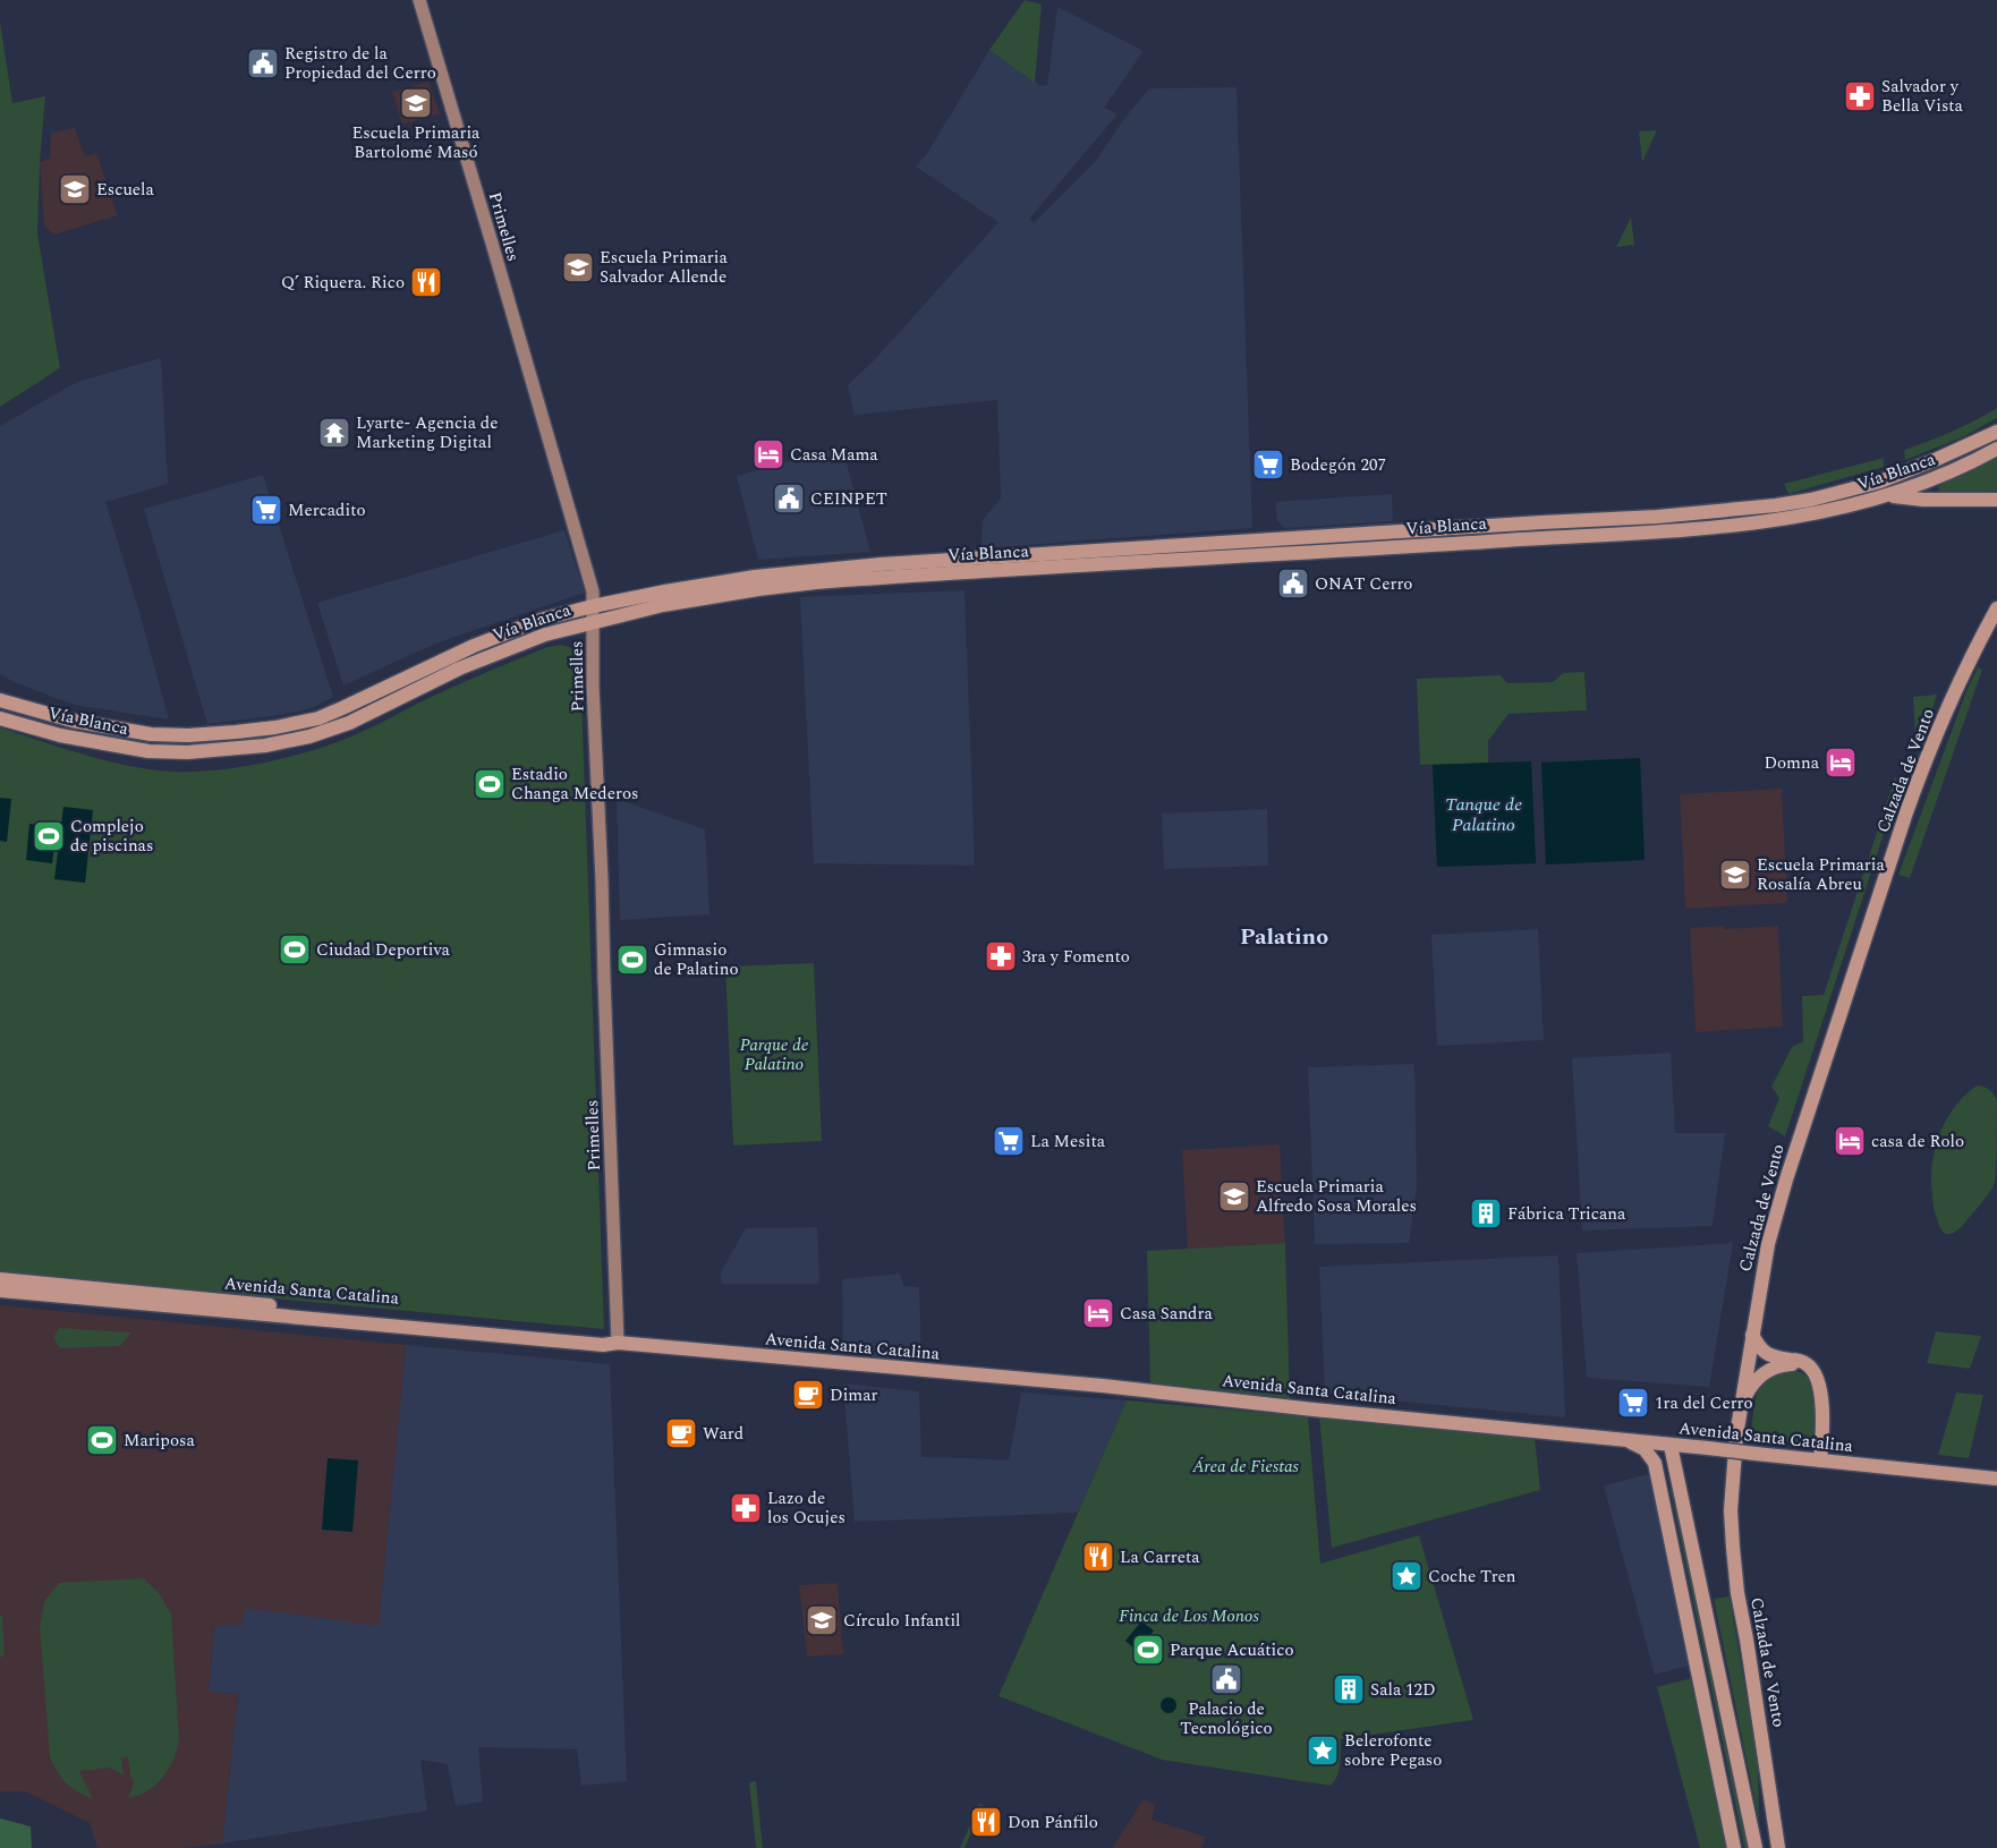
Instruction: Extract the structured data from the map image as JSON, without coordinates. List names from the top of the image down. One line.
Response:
{"streets":{"main road":["Primelles","Vía Blanca","Calzada de Vento","Avenida Santa Catalina"]},"crossings":[["Primelles","Vía Blanca"],["Primelles","Avenida Santa Catalina"]],"districts":["Palatino"],"water":["Tanque de Palatino"],"parks":["Parque de Palatino","Área de Fiestas","Finca de Los Monos"],"places":{"public building":["Registro de la Propiedad del Cerro","CEINPET","ONAT Cerro","Palacio de Tecnológico"],"pharmacy":["Salvador y Bella Vista","3ra y Fomento","Lazo de los Ocujes"],"school or university":["Escuela Primaria Bartolomé Masó","Escuela","Escuela Primaria Salvador Allende","Escuela Primaria Rosalía Abreu","Escuela Primaria Alfredo Sosa Morales","Círculo Infantil"],"restaurant":["Q’ Riquera. Rico","La Carreta","Don Pánfilo"],"temple":["Lyarte- Agencia de Marketing Digital"],"hotel":["Casa Mama","Domna","casa de Rolo","Casa Sandra"],"supermarket":["Bodegón 207","Mercadito","La Mesita","1ra del Cerro"],"sports":["Estadio Changa Mederos","Complejo de piscinas","Ciudad Deportiva","Gimnasio de Palatino","Mariposa","Parque Acuático"],"building":["Fábrica Tricana","Sala 12D"],"cafe":["Dimar","Ward"],"place":["Coche Tren","Belerofonte sobre Pegaso"]}}
